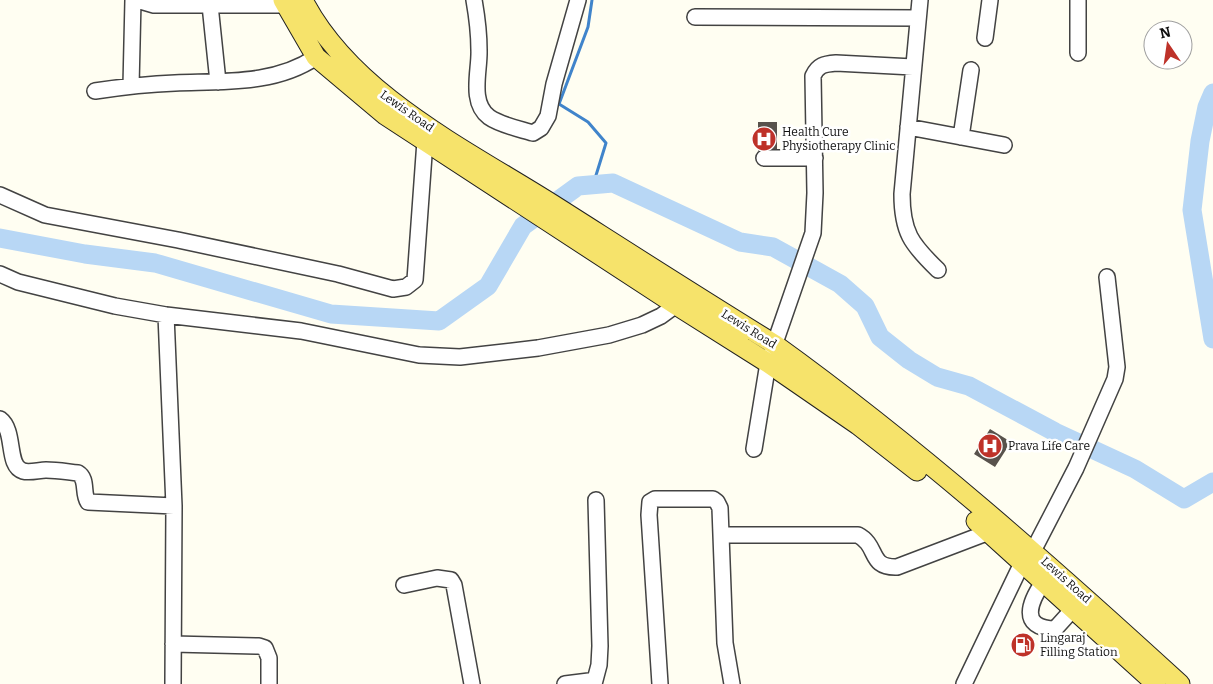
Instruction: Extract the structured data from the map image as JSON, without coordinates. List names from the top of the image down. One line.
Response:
{"streets":{"main road":["Lewis Road"]},"places":{"hospital":["Health Cure Physiotherapy Clinic","Prava Life Care"],"fuel station":["Lingaraj Filling Station"]},"north":"top"}
